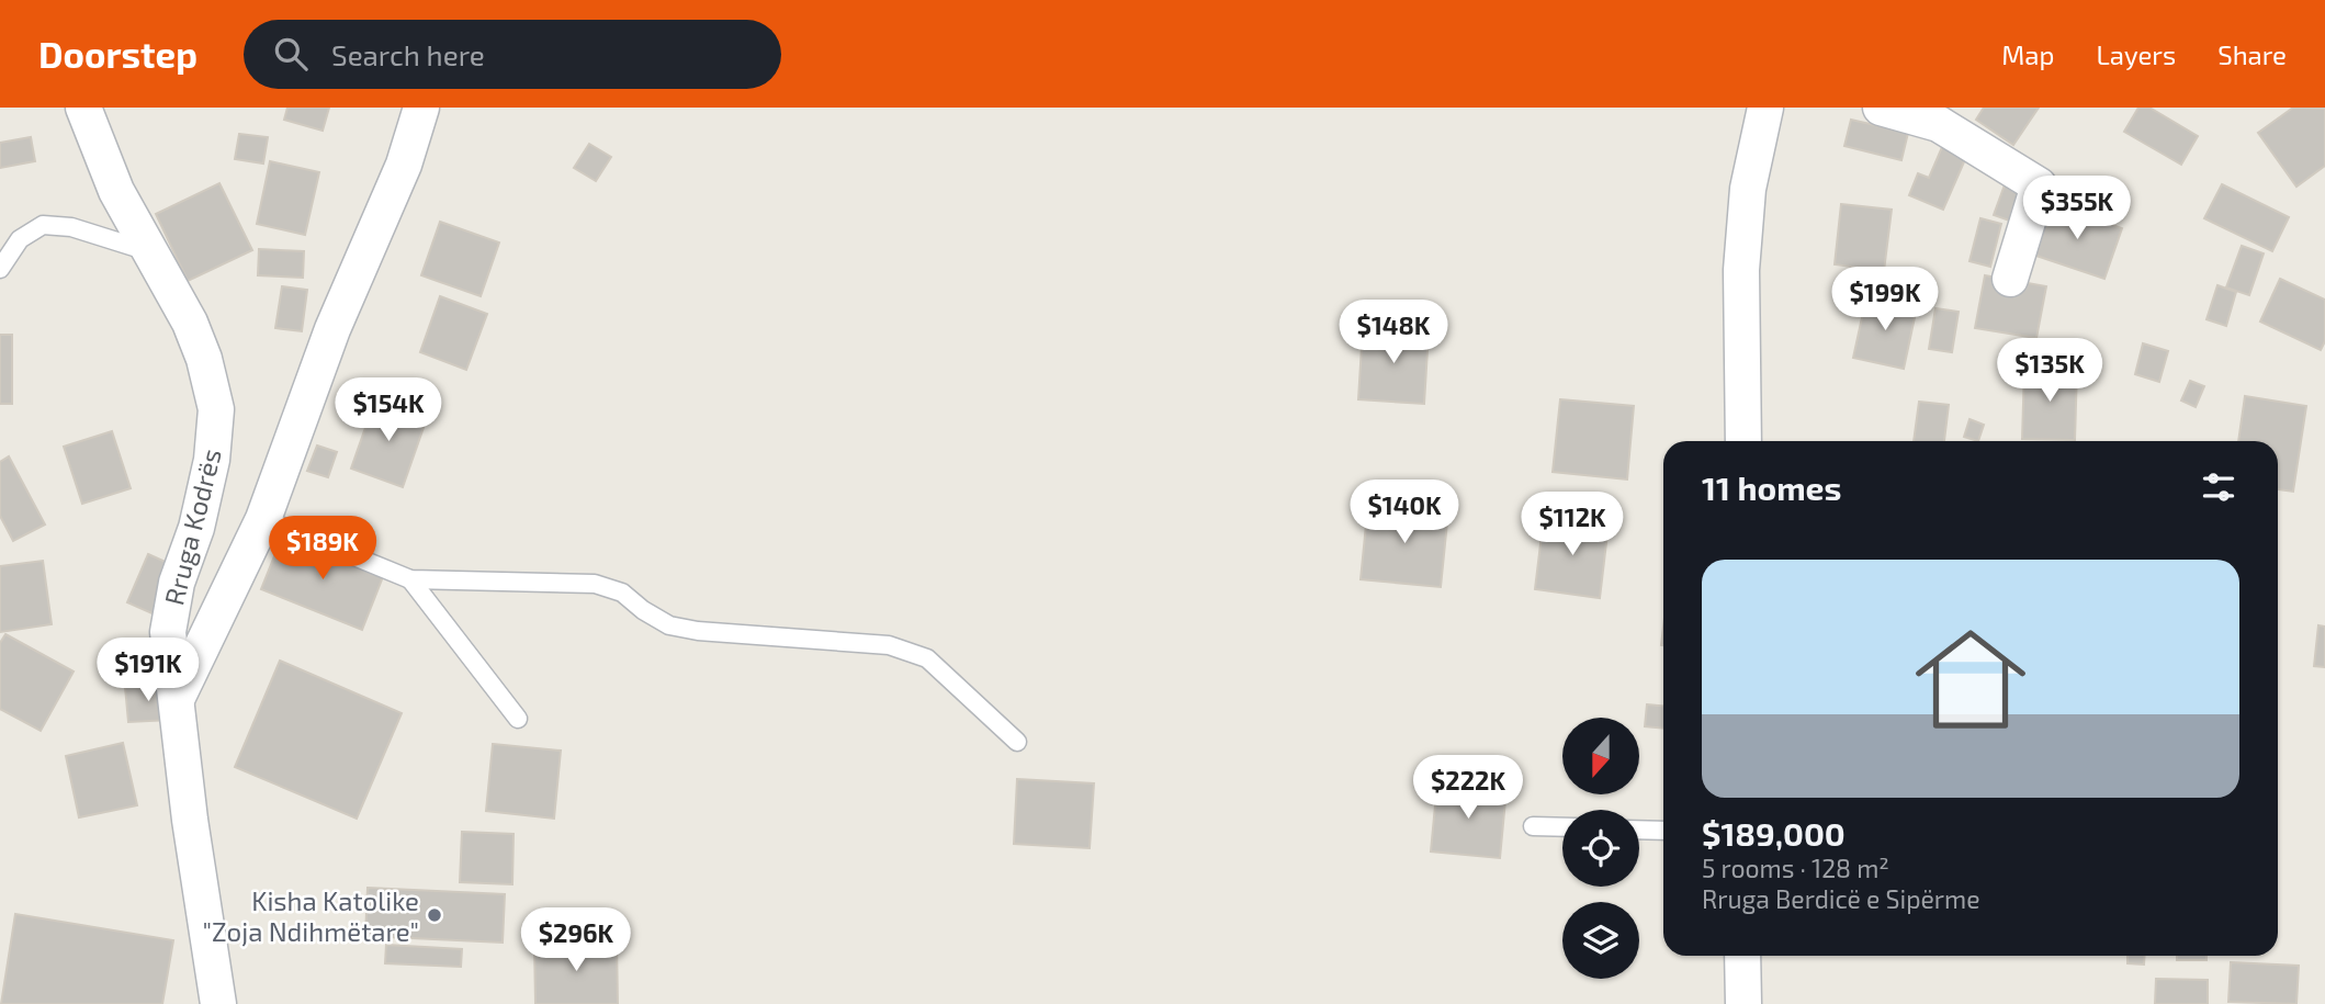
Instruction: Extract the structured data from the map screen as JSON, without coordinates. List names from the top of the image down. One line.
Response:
{"streets":{"street":["Rruga Kodrës"]},"places":["Kisha Katolike \"Zoja Ndihmëtare\""],"north":"bottom","page":{"header":"Doorstep","search":"Search here","nav":["Map","Layers","Share"],"price":["$355K","$199K","$148K","$135K","$154K","$140K","$112K","$189K","$191K","$222K","$296K"],"heading":"11 homes","list":[{"name":"$189,000","note":"5 rooms · 128 m² · Rruga Berdicë e Sipërme"}]}}
